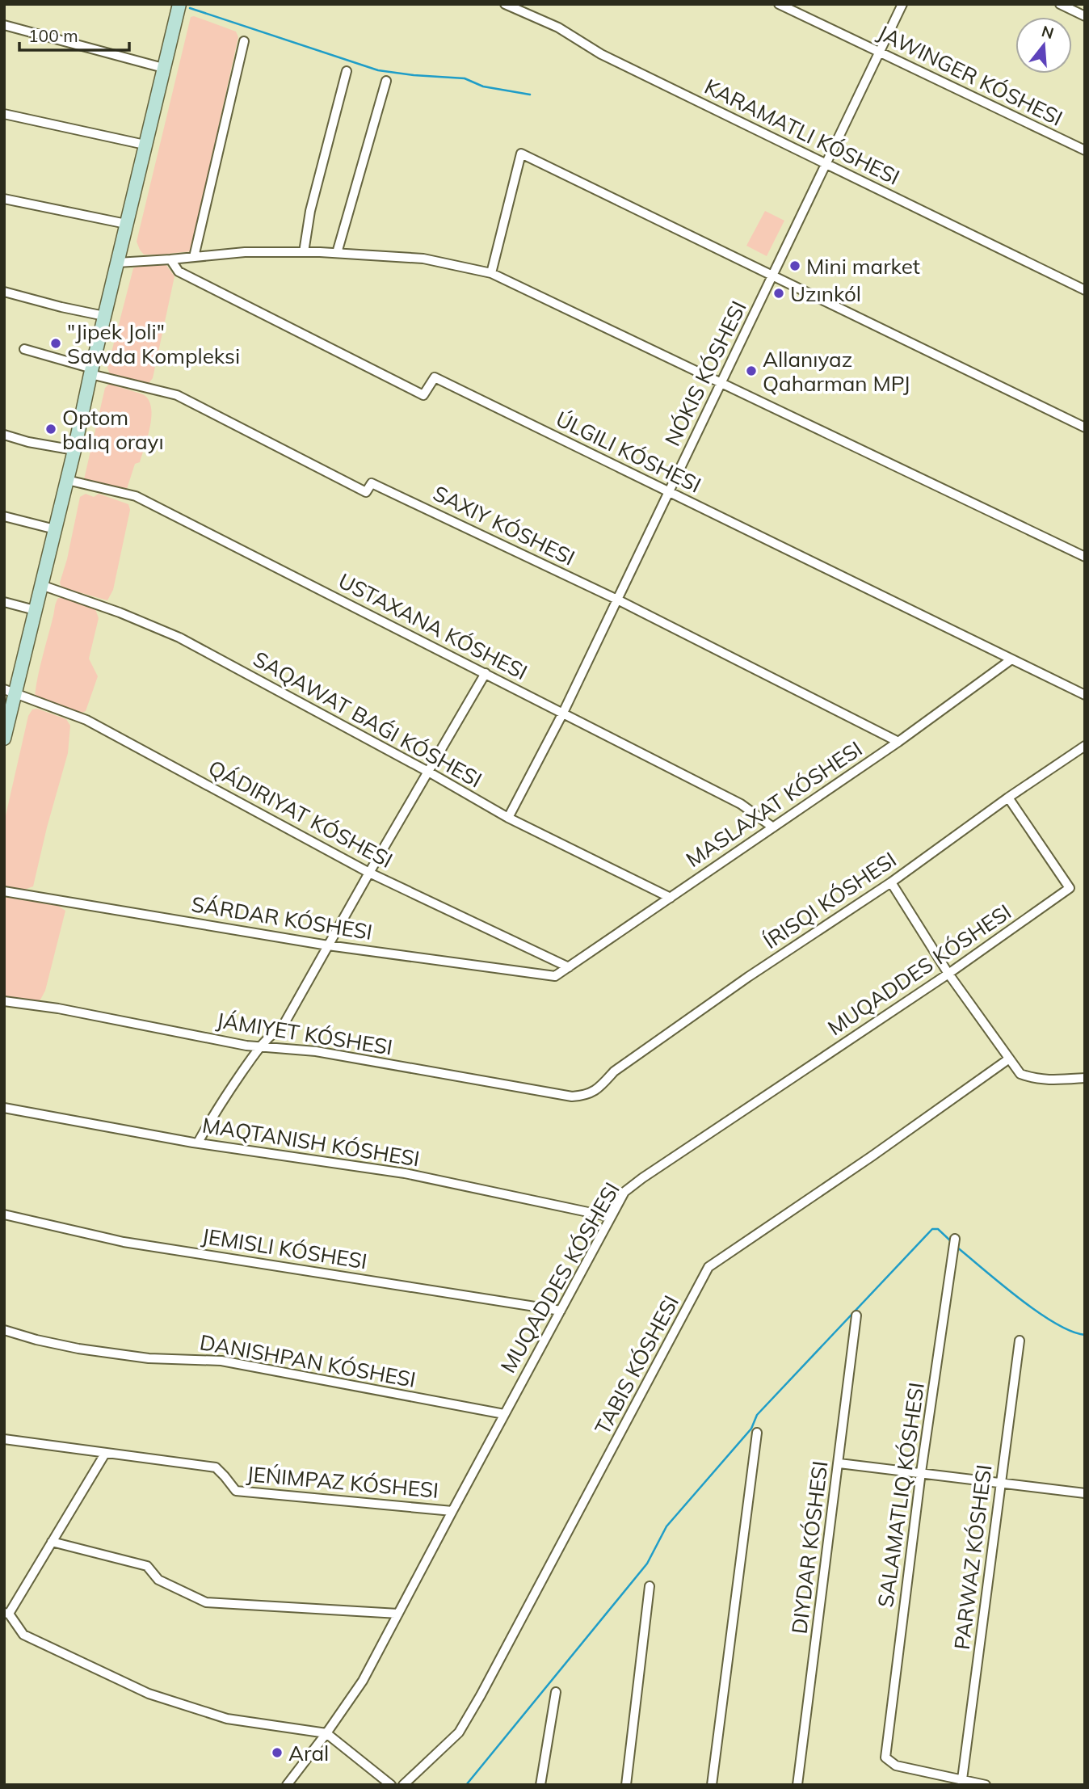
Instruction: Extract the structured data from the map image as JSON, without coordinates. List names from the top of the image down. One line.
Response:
{"streets":{"street":["NÓKIS KÓSHESI","ÚLGILI KÓSHESI","USTAXANA KÓSHESI","MASLAXAT KÓSHESI","QÁDIRIYAT KÓSHESI","SÁRDAR KÓSHESI","MUQADDES KÓSHESI","JÁMIYET KÓSHESI","JEMISLI KÓSHESI","JEŃIMPAZ KÓSHESI","DIYDAR KÓSHESI","PARWAZ KÓSHESI"]},"crossings":[["NÓKIS KÓSHESI","ÚLGILI KÓSHESI"],["NÓKIS KÓSHESI","USTAXANA KÓSHESI"],["ÚLGILI KÓSHESI","MASLAXAT KÓSHESI"],["USTAXANA KÓSHESI","MASLAXAT KÓSHESI"],["MASLAXAT KÓSHESI","QÁDIRIYAT KÓSHESI"],["MASLAXAT KÓSHESI","SÁRDAR KÓSHESI"],["MUQADDES KÓSHESI","JEMISLI KÓSHESI"],["MUQADDES KÓSHESI","JEŃIMPAZ KÓSHESI"]],"places":["Mini market","Uzınkól","\"Jipek Joli\" Sawda Kompleksi","Allanıyaz Qaharman MPJ","Optom balıq orayı","Aral"],"scale_bar":"100 m","north":"top"}
